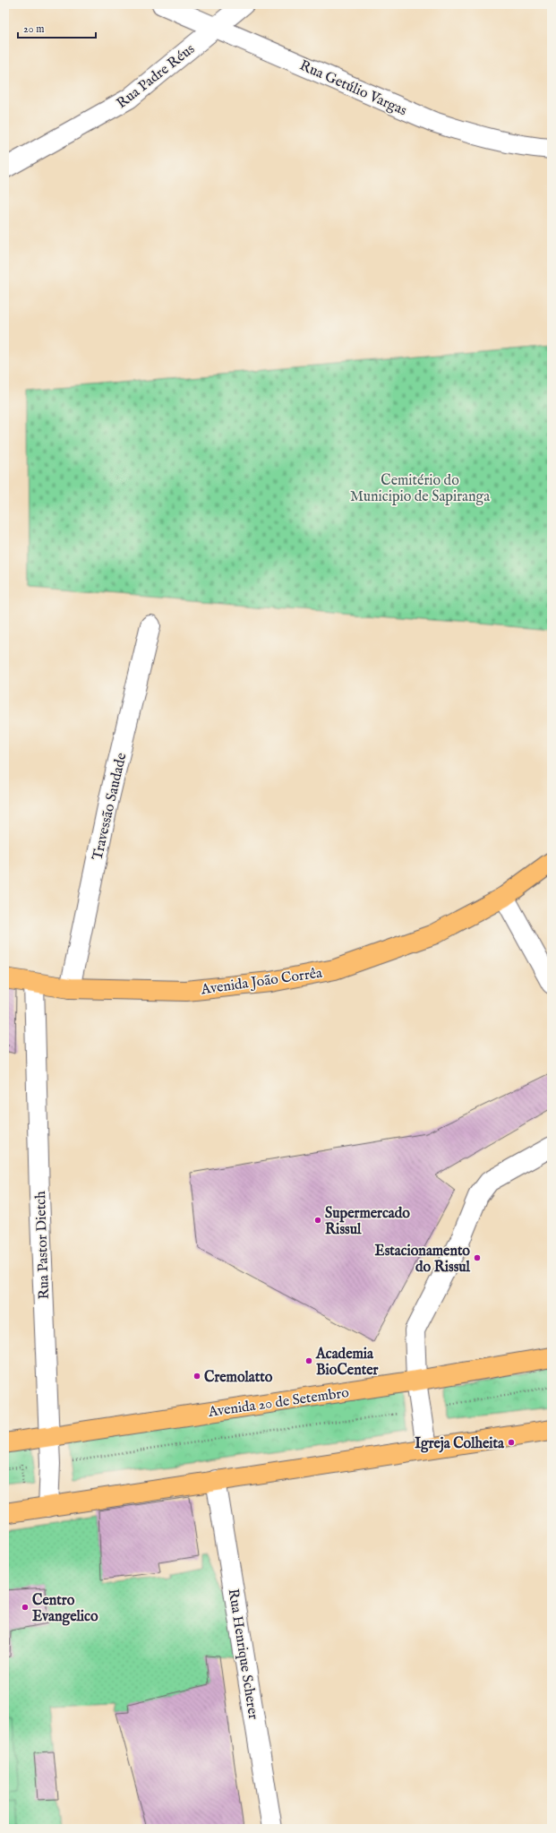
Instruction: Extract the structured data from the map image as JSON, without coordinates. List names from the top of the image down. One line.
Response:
{"streets":{"main road":["Avenida João Corrêa","Avenida 20 de Setembro"],"street":["Rua Padre Réus","Rua Getúlio Vargas","Travessão Saudade","Rua Pastor Dietch","Rua Henrique Scherer"]},"crossings":[["Rua Padre Réus","Rua Getúlio Vargas"],["Travessão Saudade","Avenida João Corrêa"],["Avenida João Corrêa","Rua Pastor Dietch"],["Rua Pastor Dietch","Avenida 20 de Setembro"]],"parks":["Cemitério do Municipio de Sapiranga"],"places":["Supermercado Rissul","Estacionamento do Rissul","Academia BioCenter","Cremolatto","Igreja Colheita","Centro Evangelico"],"scale_bar":"20 m"}
